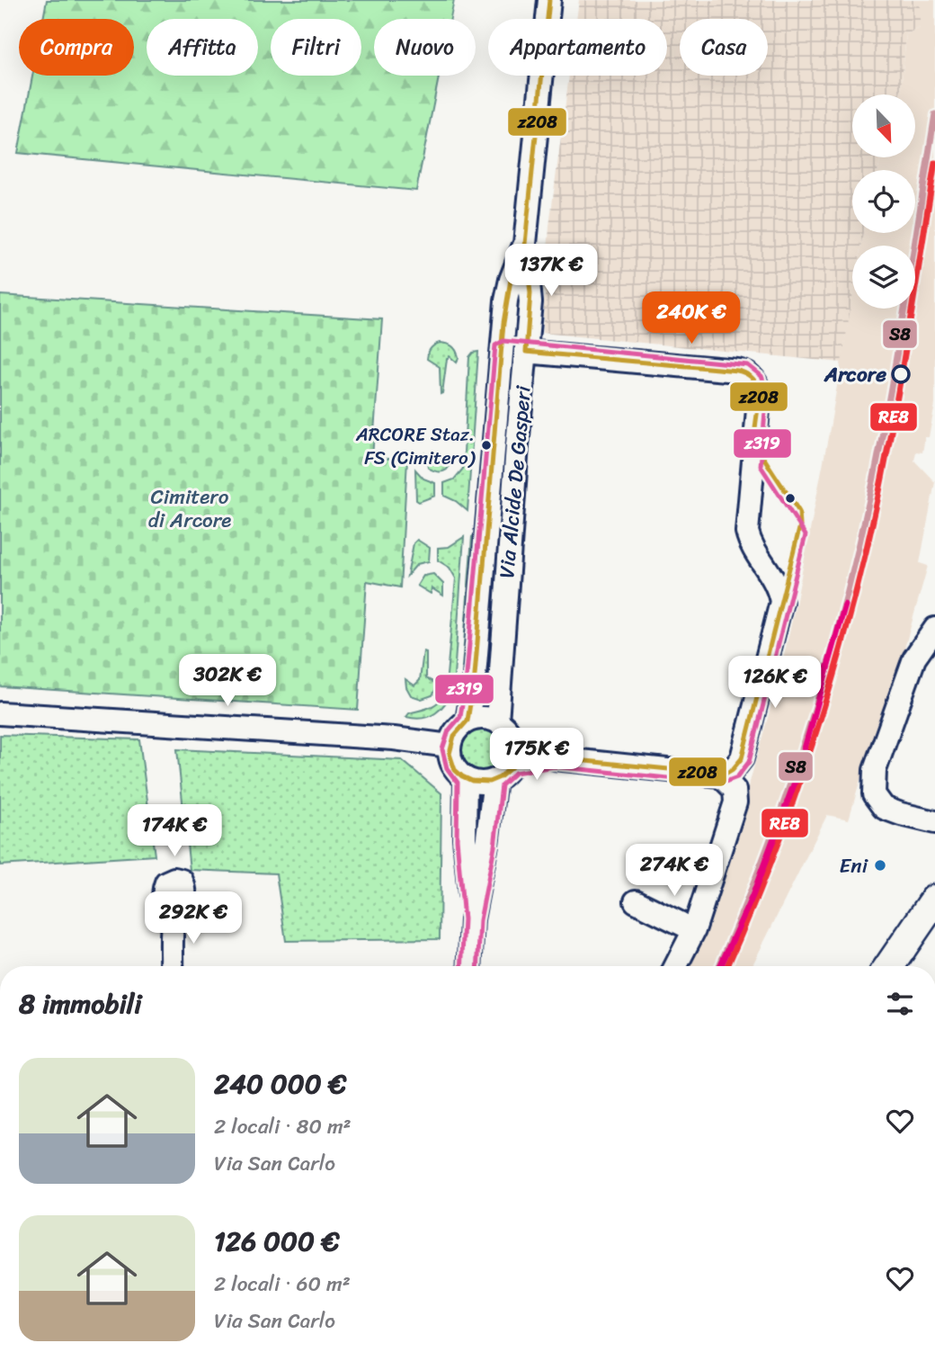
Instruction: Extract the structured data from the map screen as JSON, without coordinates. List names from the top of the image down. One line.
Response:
{"streets":{"street":["Via Alcide De Gasperi"]},"parks":["Cimitero di Arcore"],"places":["Arcore","ARCORE Staz. FS (Cimitero)","Eni"],"lines":["transit line z208","transit line S8","transit line RE8","transit line z319"],"north":"bottom right","page":{"chip":["Compra","Affitta","Filtri","Nuovo","Appartamento","Casa"],"price":["137K €","240K €","302K €","126K €","175K €","174K €","274K €","292K €"],"heading":"8 immobili","list":[{"name":"240 000 €","note":"2 locali · 80 m² · Via San Carlo"},{"name":"126 000 €","note":"2 locali · 60 m² · Via San Carlo"}]}}
